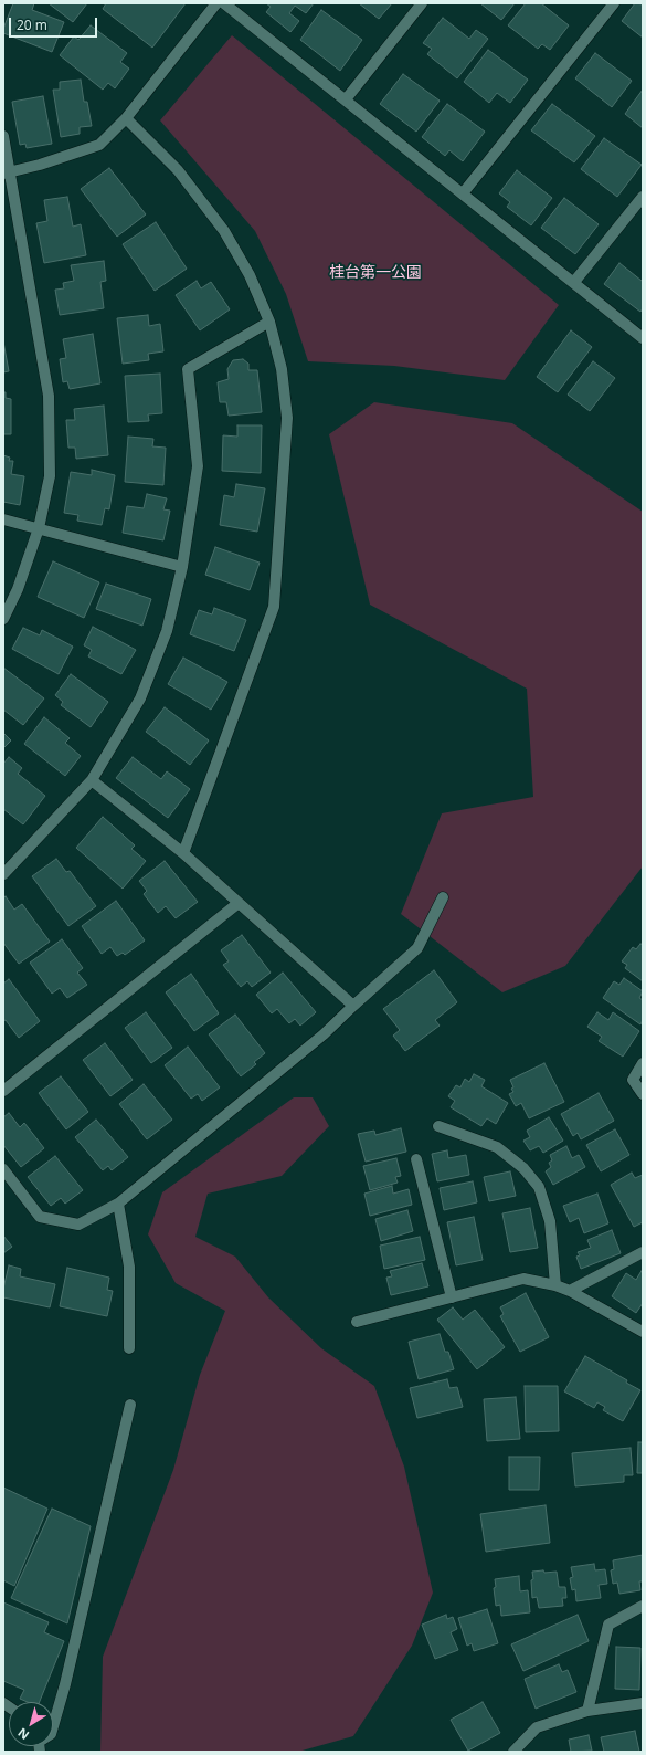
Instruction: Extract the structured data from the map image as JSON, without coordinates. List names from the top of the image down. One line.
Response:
{"parks":["桂台第一公園"],"scale_bar":"20 m","north":"bottom left"}
